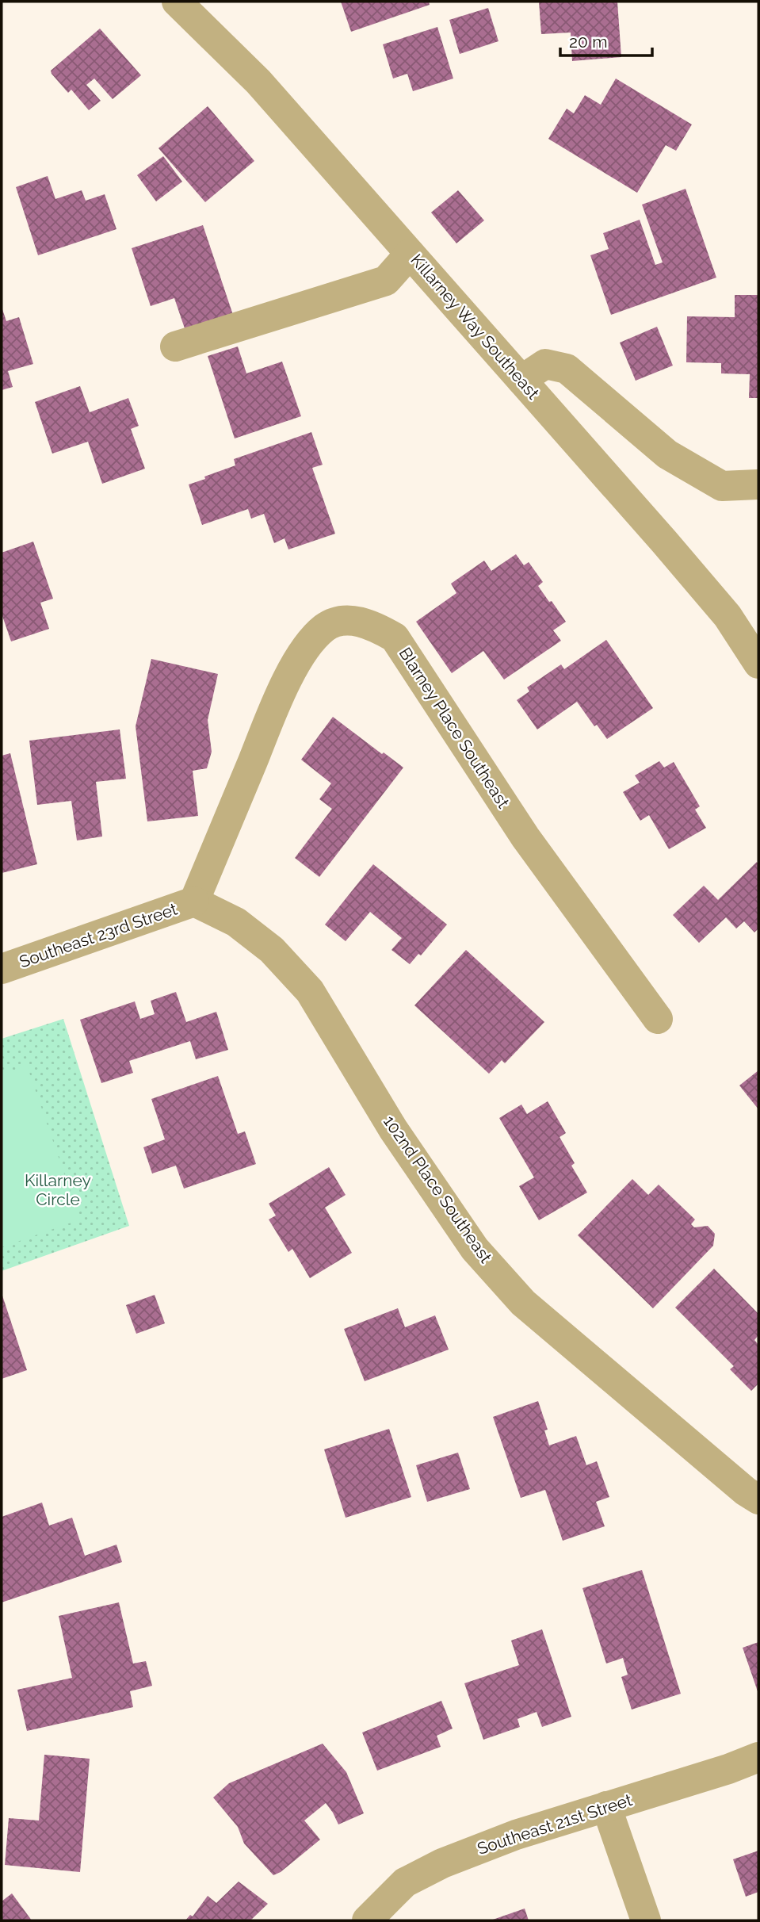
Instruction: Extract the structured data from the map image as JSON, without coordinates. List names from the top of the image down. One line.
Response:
{"streets":{"street":["Killarney Way Southeast","Blarney Place Southeast","Southeast 23rd Street","102nd Place Southeast","Southeast 21st Street"]},"crossings":[["Blarney Place Southeast","Southeast 23rd Street"],["Blarney Place Southeast","102nd Place Southeast"],["Southeast 23rd Street","102nd Place Southeast"]],"parks":["Killarney Circle"],"scale_bar":"20 m"}
